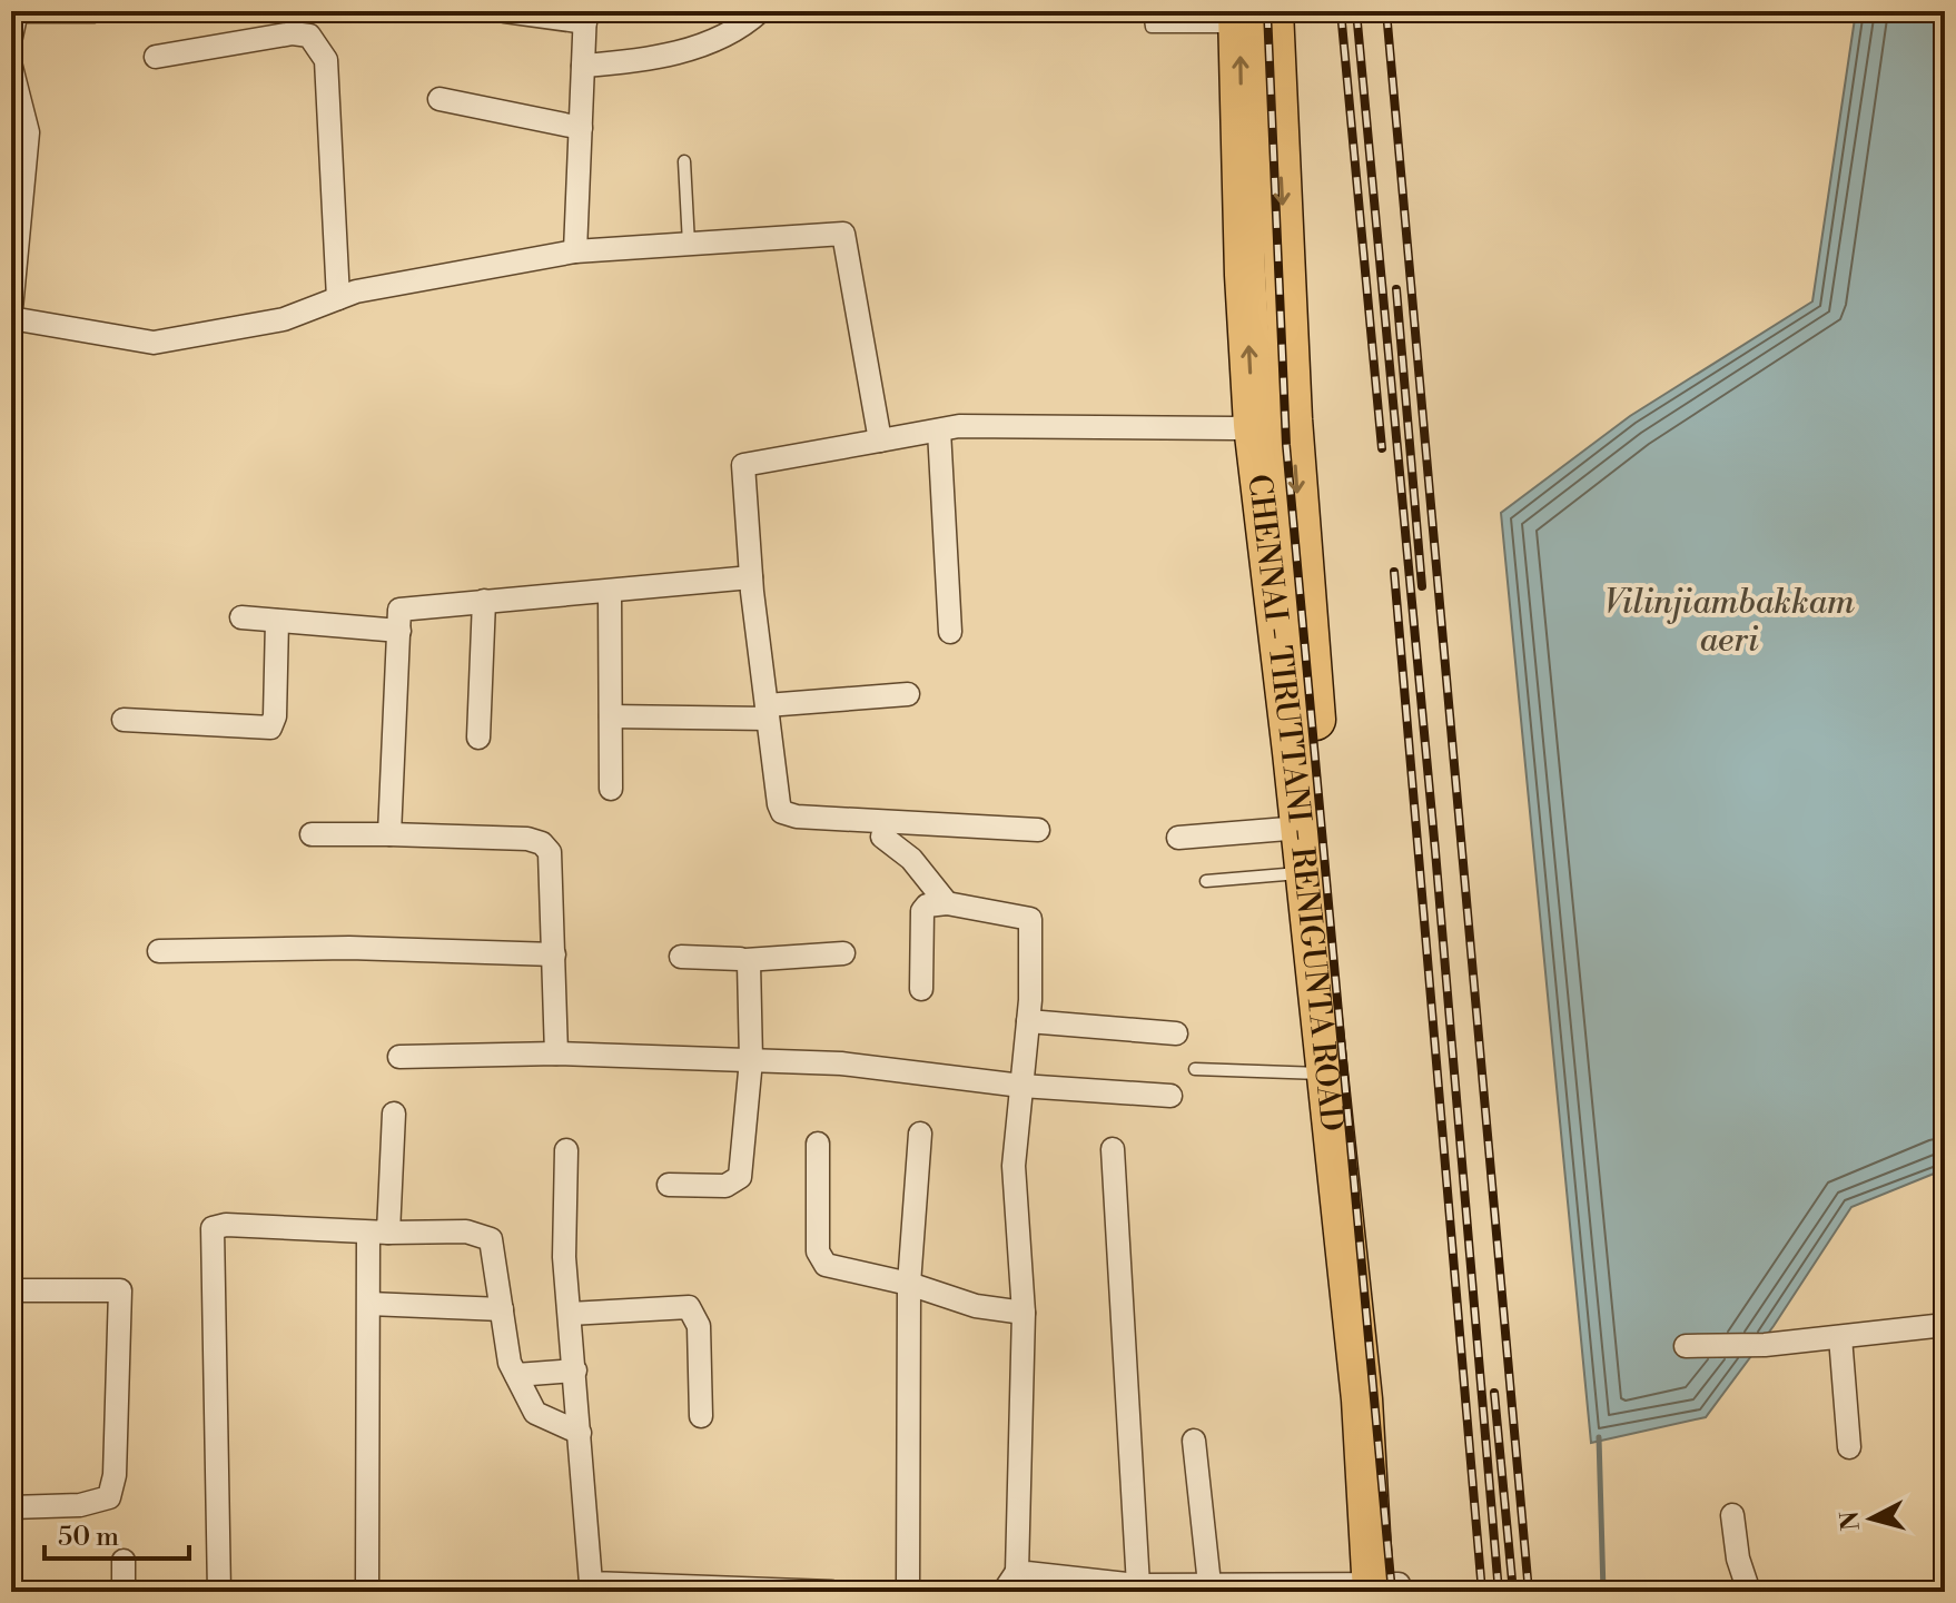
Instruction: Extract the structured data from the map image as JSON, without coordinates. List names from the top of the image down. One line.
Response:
{"streets":{"highway":["CHENNAI - TIRUTTANI - RENIGUNTA ROAD"]},"water":["Vilinjiambakkam aeri"],"scale_bar":"50 m","north":"left"}
